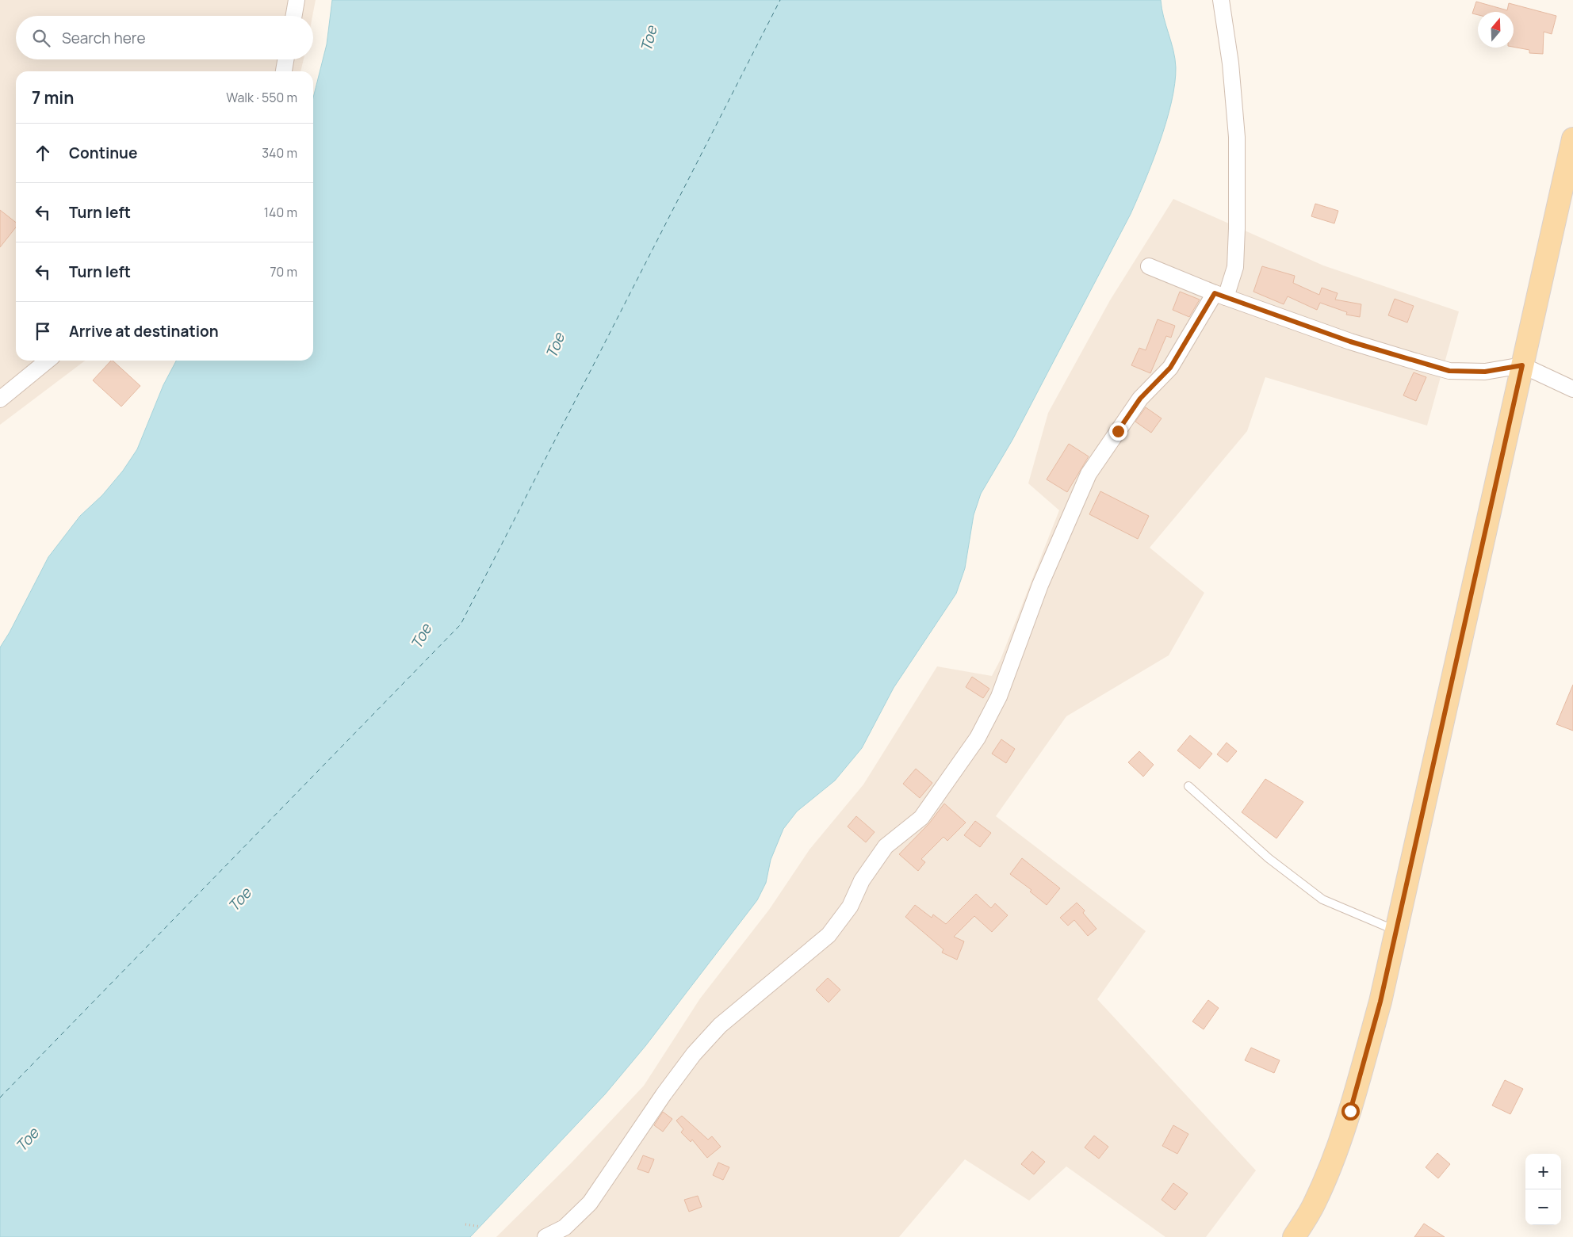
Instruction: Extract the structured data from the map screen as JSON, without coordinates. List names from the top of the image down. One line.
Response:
{"water":["Toe"],"north":"top","page":{"search":"Search here","heading":["7 min","Walk · 550 m"],"list":[["Continue","340 m"],["Turn left","140 m"],["Turn left","70 m"],"Arrive at destination"],"map_buttons":["+","−"]}}
